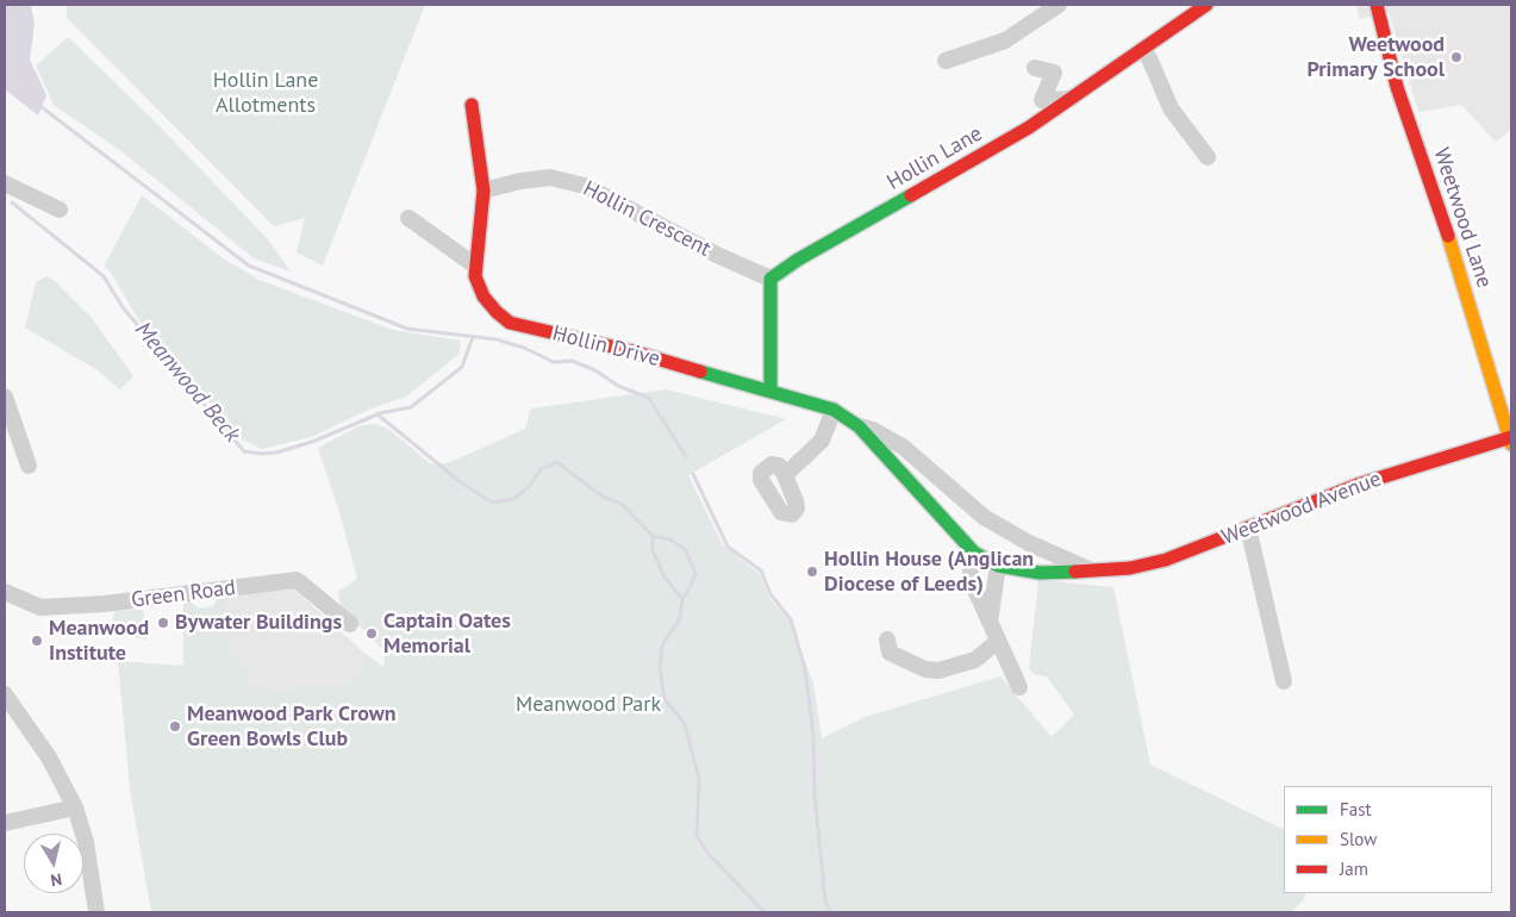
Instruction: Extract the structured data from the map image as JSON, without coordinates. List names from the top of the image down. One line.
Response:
{"streets":{"street":["Hollin Lane","Weetwood Lane","Hollin Crescent","Hollin Drive","Weetwood Avenue","Green Road"]},"crossings":[["Hollin Lane","Hollin Crescent"],["Weetwood Lane","Weetwood Avenue"],["Hollin Crescent","Hollin Drive"],["Hollin Drive","Weetwood Avenue"]],"water":["Meanwood Beck"],"parks":["Hollin Lane Allotments","Meanwood Park"],"places":["Weetwood Primary School","Hollin House (Anglican Diocese of Leeds)","Bywater Buildings","Captain Oates Memorial","Meanwood Institute","Meanwood Park Crown Green Bowls Club"],"legend":["Fast","Slow","Jam"],"north":"bottom"}
